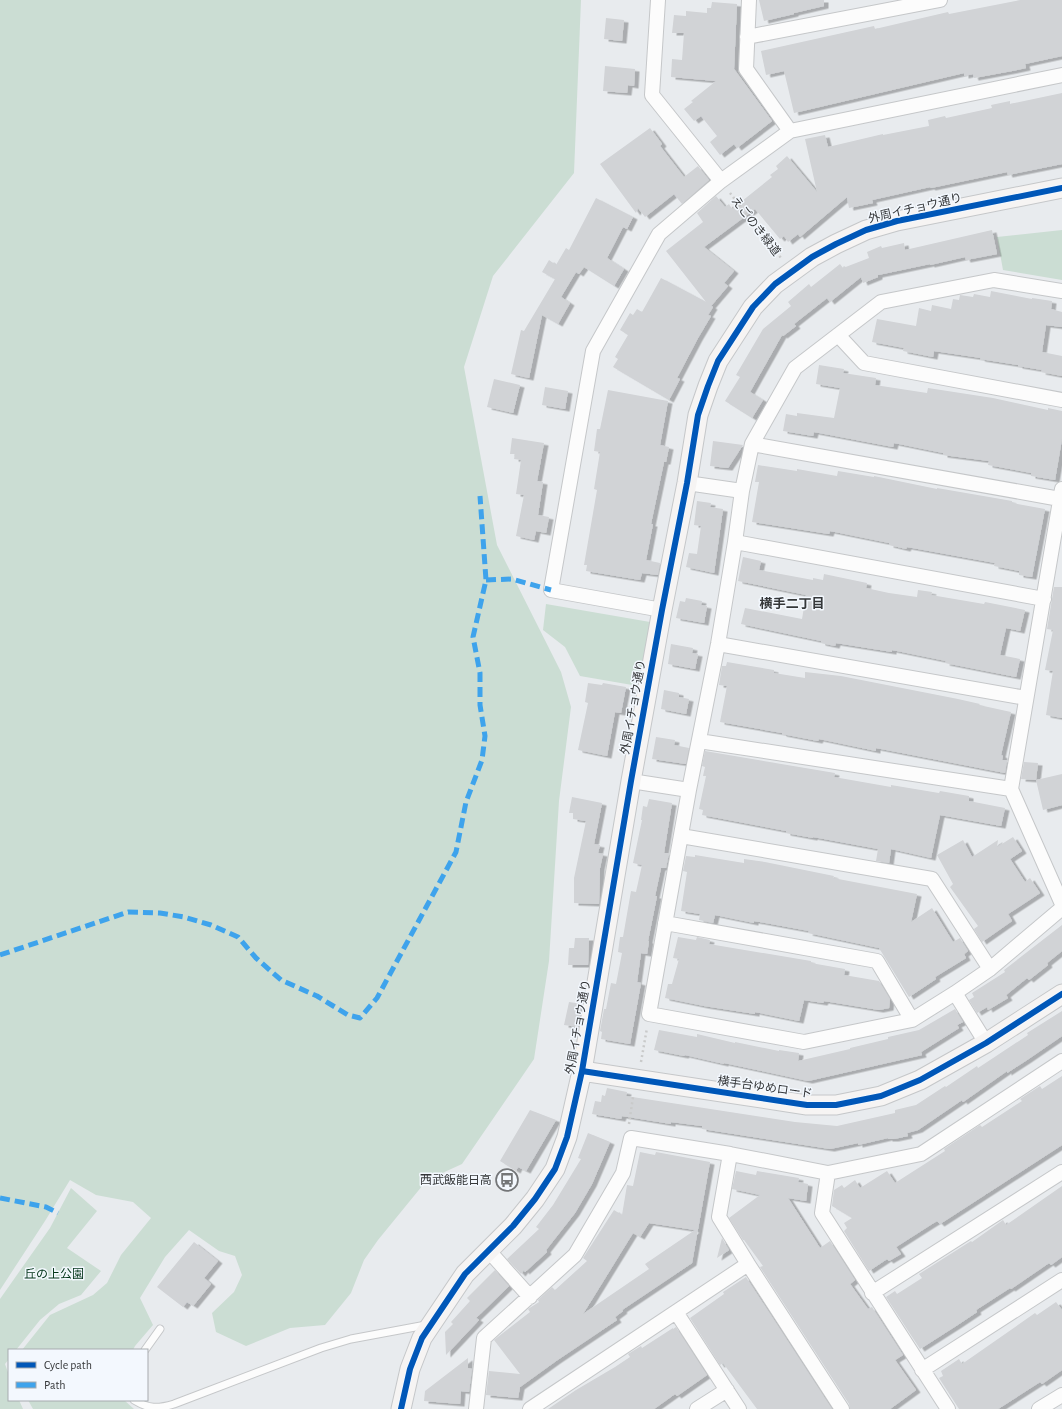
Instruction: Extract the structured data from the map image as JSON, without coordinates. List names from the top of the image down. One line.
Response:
{"streets":{"street":["外周イチョウ通り","横手台ゆめロード"],"path":["えごのき緑道"]},"crossings":[["外周イチョウ通り","えごのき緑道"],["外周イチョウ通り","横手台ゆめロード"]],"districts":["横手二丁目"],"parks":["丘の上公園"],"places":{"bus stop":["西武飯能日高"]},"legend":["Cycle path","Path"]}
